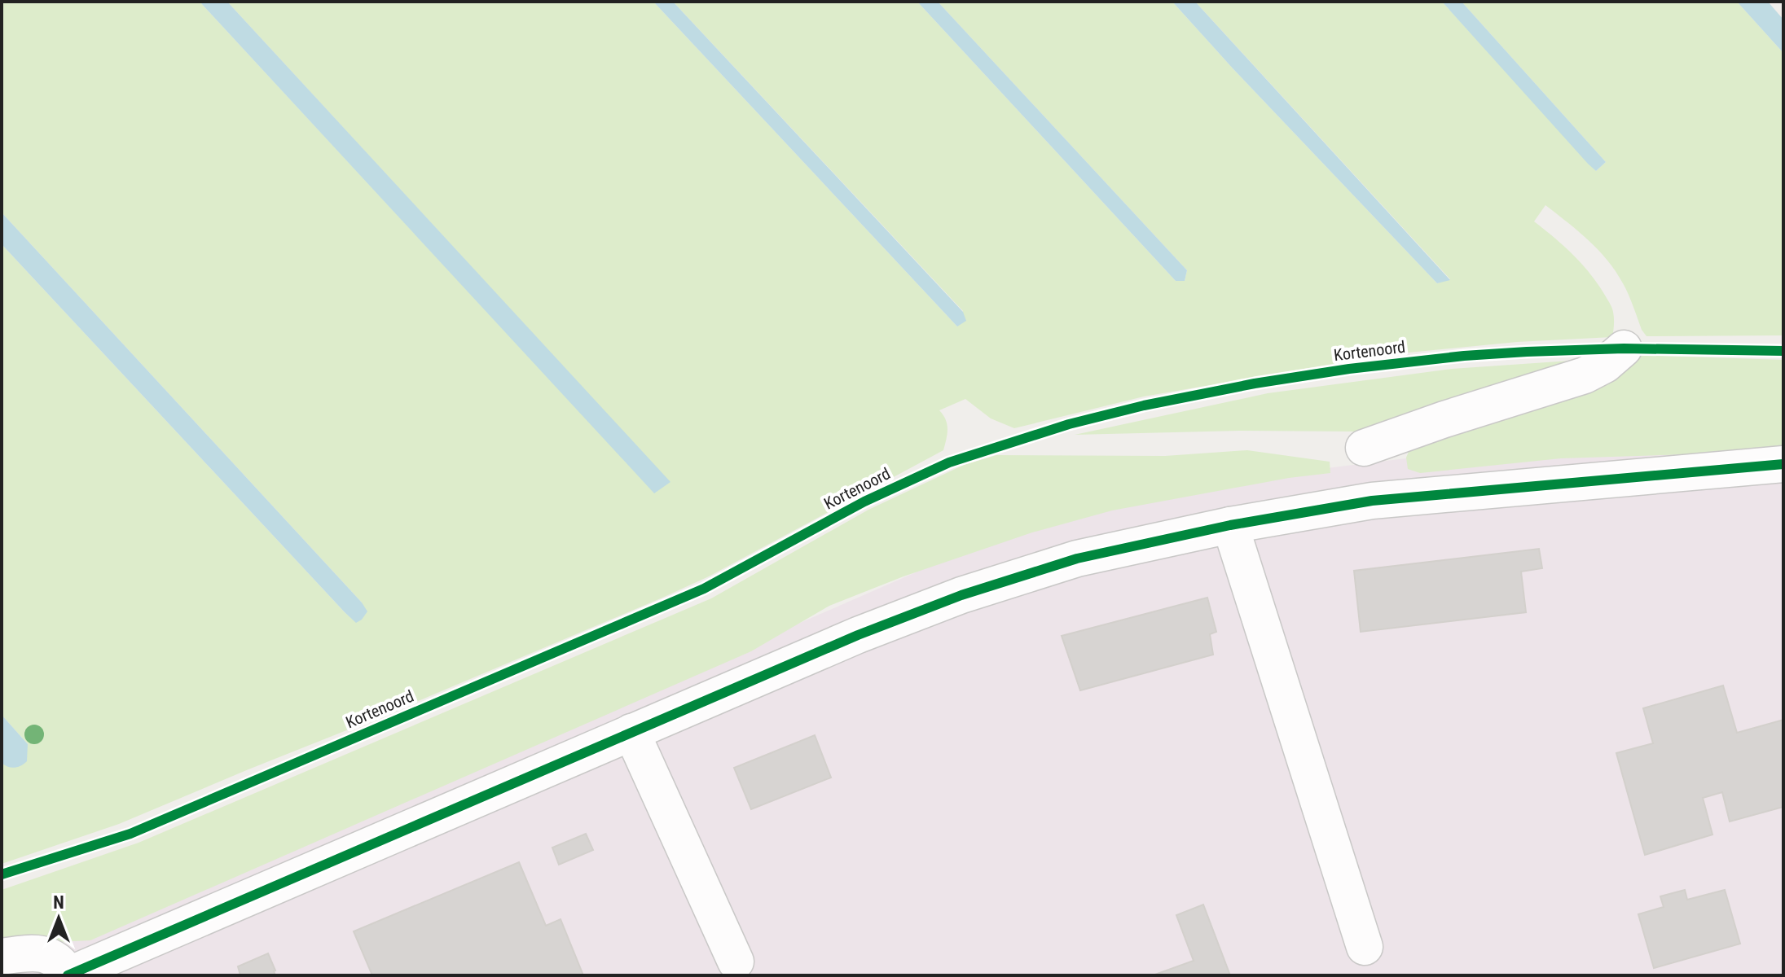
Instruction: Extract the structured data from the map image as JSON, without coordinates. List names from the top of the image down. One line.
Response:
{"streets":{"cycle path":["Kortenoord"]},"north":"top"}
